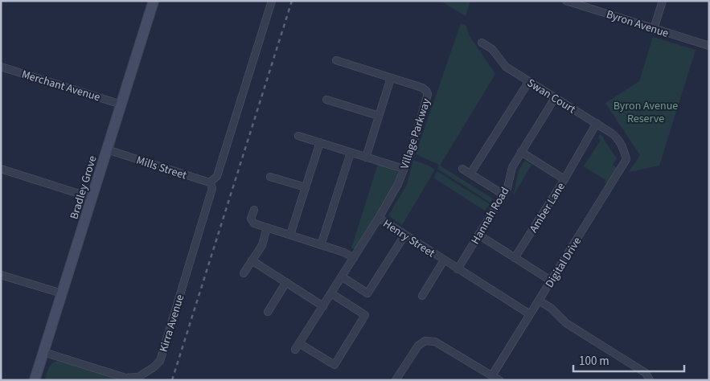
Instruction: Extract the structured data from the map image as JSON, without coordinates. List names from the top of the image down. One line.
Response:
{"streets":{"street":["Byron Avenue","Merchant Avenue","Swan Court","Village Parkway","Mills Street","Bradley Grove","Amber Lane","Hannah Road","Henry Street","Digital Drive","Kirra Avenue"]},"crossings":[["Merchant Avenue","Bradley Grove"],["Swan Court","Hannah Road"],["Swan Court","Digital Drive"],["Village Parkway","Henry Street"],["Mills Street","Bradley Grove"],["Mills Street","Kirra Avenue"],["Bradley Grove","Kirra Avenue"],["Amber Lane","Hannah Road"],["Hannah Road","Henry Street"],["Henry Street","Digital Drive"]],"parks":["Byron Avenue Reserve"],"scale_bar":"100 m"}
